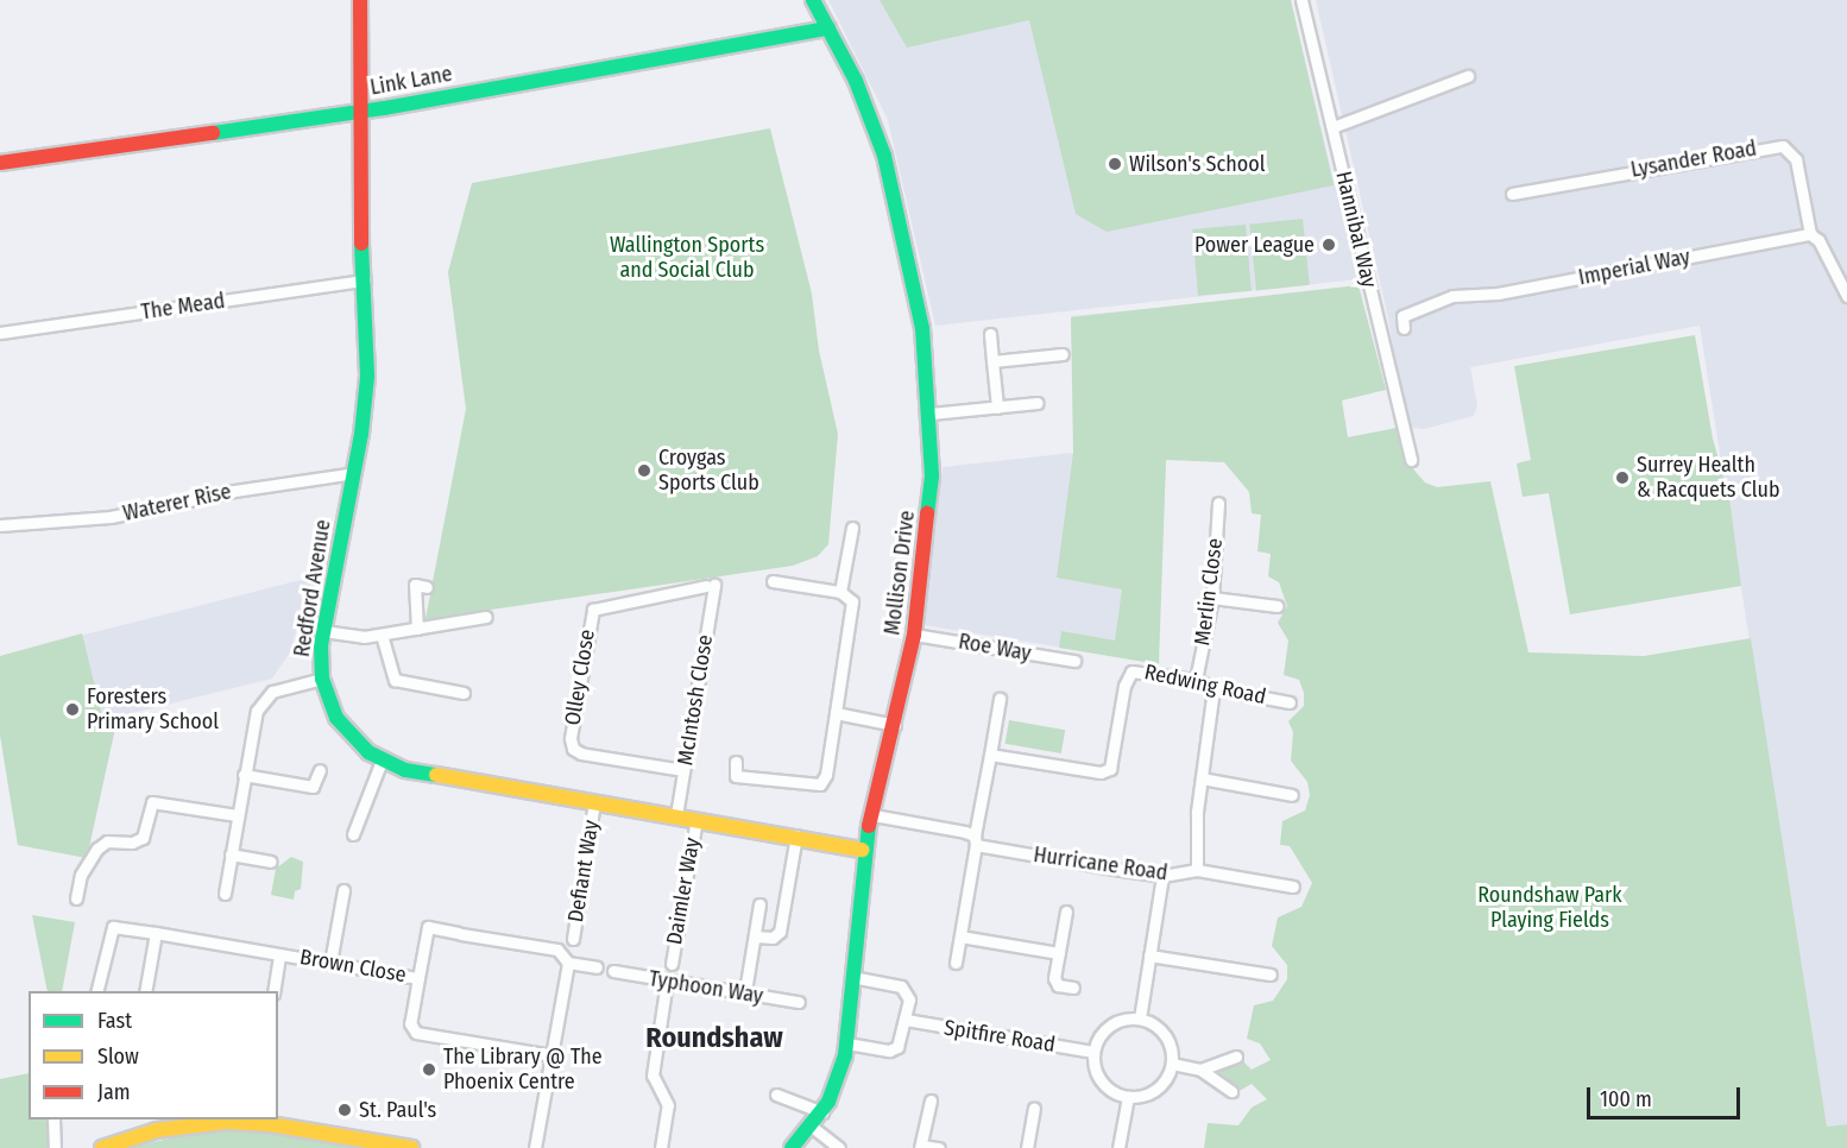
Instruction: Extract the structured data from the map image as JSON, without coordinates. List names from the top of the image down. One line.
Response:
{"streets":{"street":["Link Lane","Lysander Road","Hannibal Way","Imperial Way","The Mead","Waterer Rise","Mollison Drive","Redford Avenue","Merlin Close","Roe Way","Olley Close","Redwing Road","McIntosh Close","Hurricane Road","Defiant Way","Daimler Way","Brown Close","Typhoon Way","Spitfire Road"]},"crossings":[["Link Lane","Mollison Drive"],["Link Lane","Redford Avenue"],["Lysander Road","Imperial Way"],["The Mead","Redford Avenue"],["Waterer Rise","Redford Avenue"],["Mollison Drive","Redford Avenue"],["Mollison Drive","Roe Way"],["Mollison Drive","Hurricane Road"],["Redford Avenue","McIntosh Close"],["Redford Avenue","Defiant Way"],["Redford Avenue","Daimler Way"],["Merlin Close","Redwing Road"],["Olley Close","McIntosh Close"],["Redwing Road","Hurricane Road"]],"districts":["Roundshaw"],"parks":["Wallington Sports and Social Club","Roundshaw Park Playing Fields"],"places":["Wilson's School","Power League","Croygas Sports Club","Surrey Health & Racquets Club","Foresters Primary School","The Library @ The Phoenix Centre","St. Paul's"],"legend":["Fast","Slow","Jam"],"scale_bar":"100 m"}
